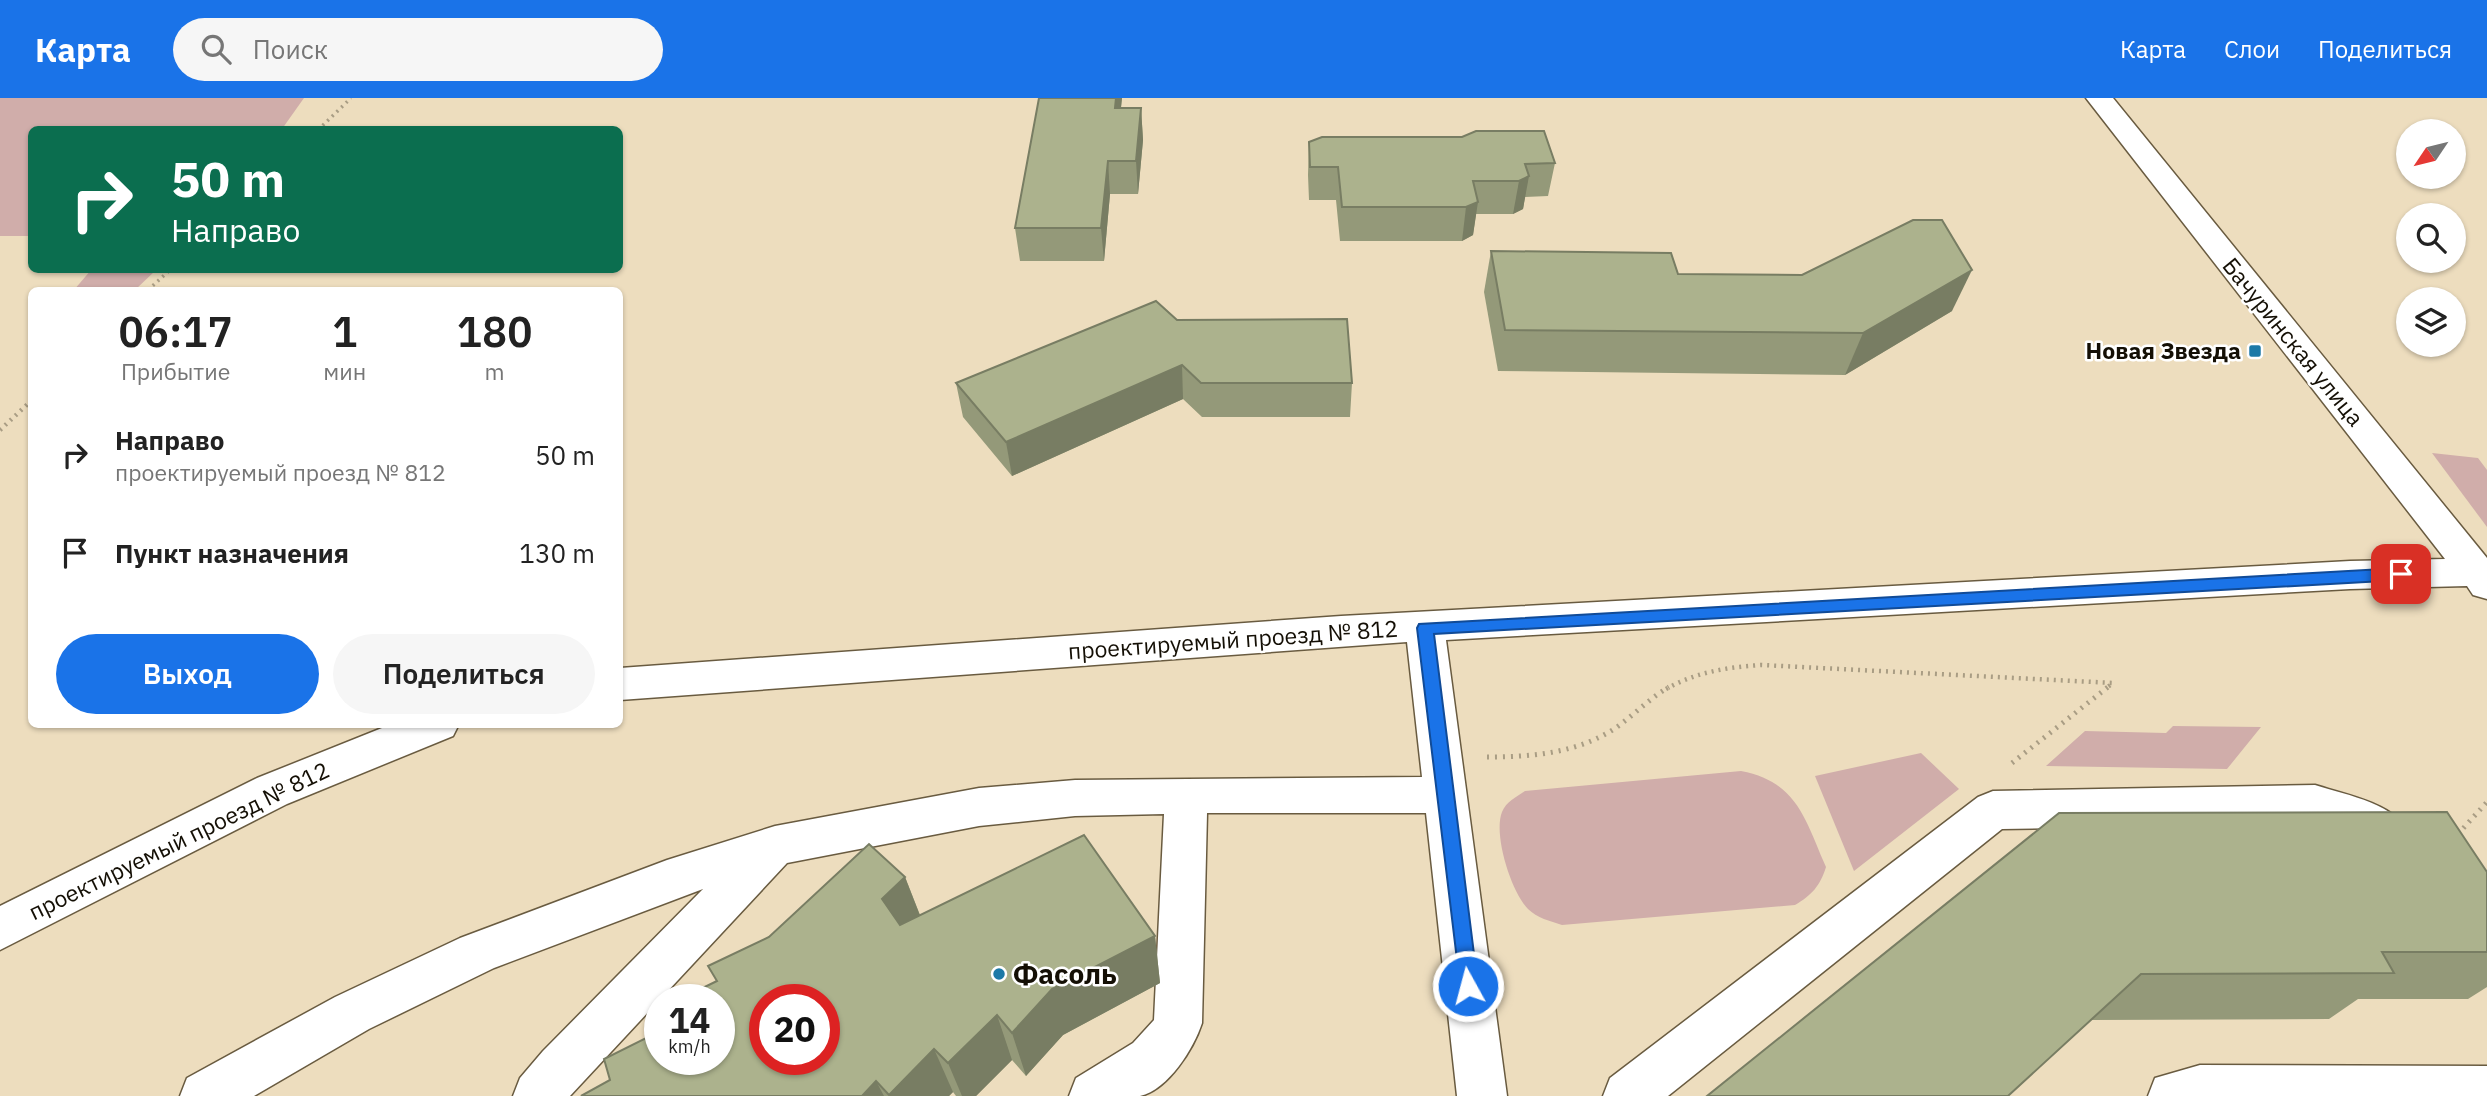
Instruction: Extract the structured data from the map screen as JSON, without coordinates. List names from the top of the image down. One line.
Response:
{"streets":{"street":["Бачуринская улица","проектируемый проезд № 812"]},"crossings":[["Бачуринская улица","проектируемый проезд № 812"]],"places":{"transit":["Новая Звезда"],"other":["Фасоль"]},"north":"bottom left","page":{"header":"Карта","search":"Поиск","nav":["Карта","Слои","Поделиться"],"turn":["50 m","Направо"],"eta":["06:17","Прибытие","1","мин","180","m"],"list":[{"name":"Направо","note":"проектируемый проезд № 812","value":"50 m"},{"name":"Пункт назначения","value":"130 m"}],"buttons":["Выход","Поделиться"],"speed":"14 km/h","limit":"20"}}
